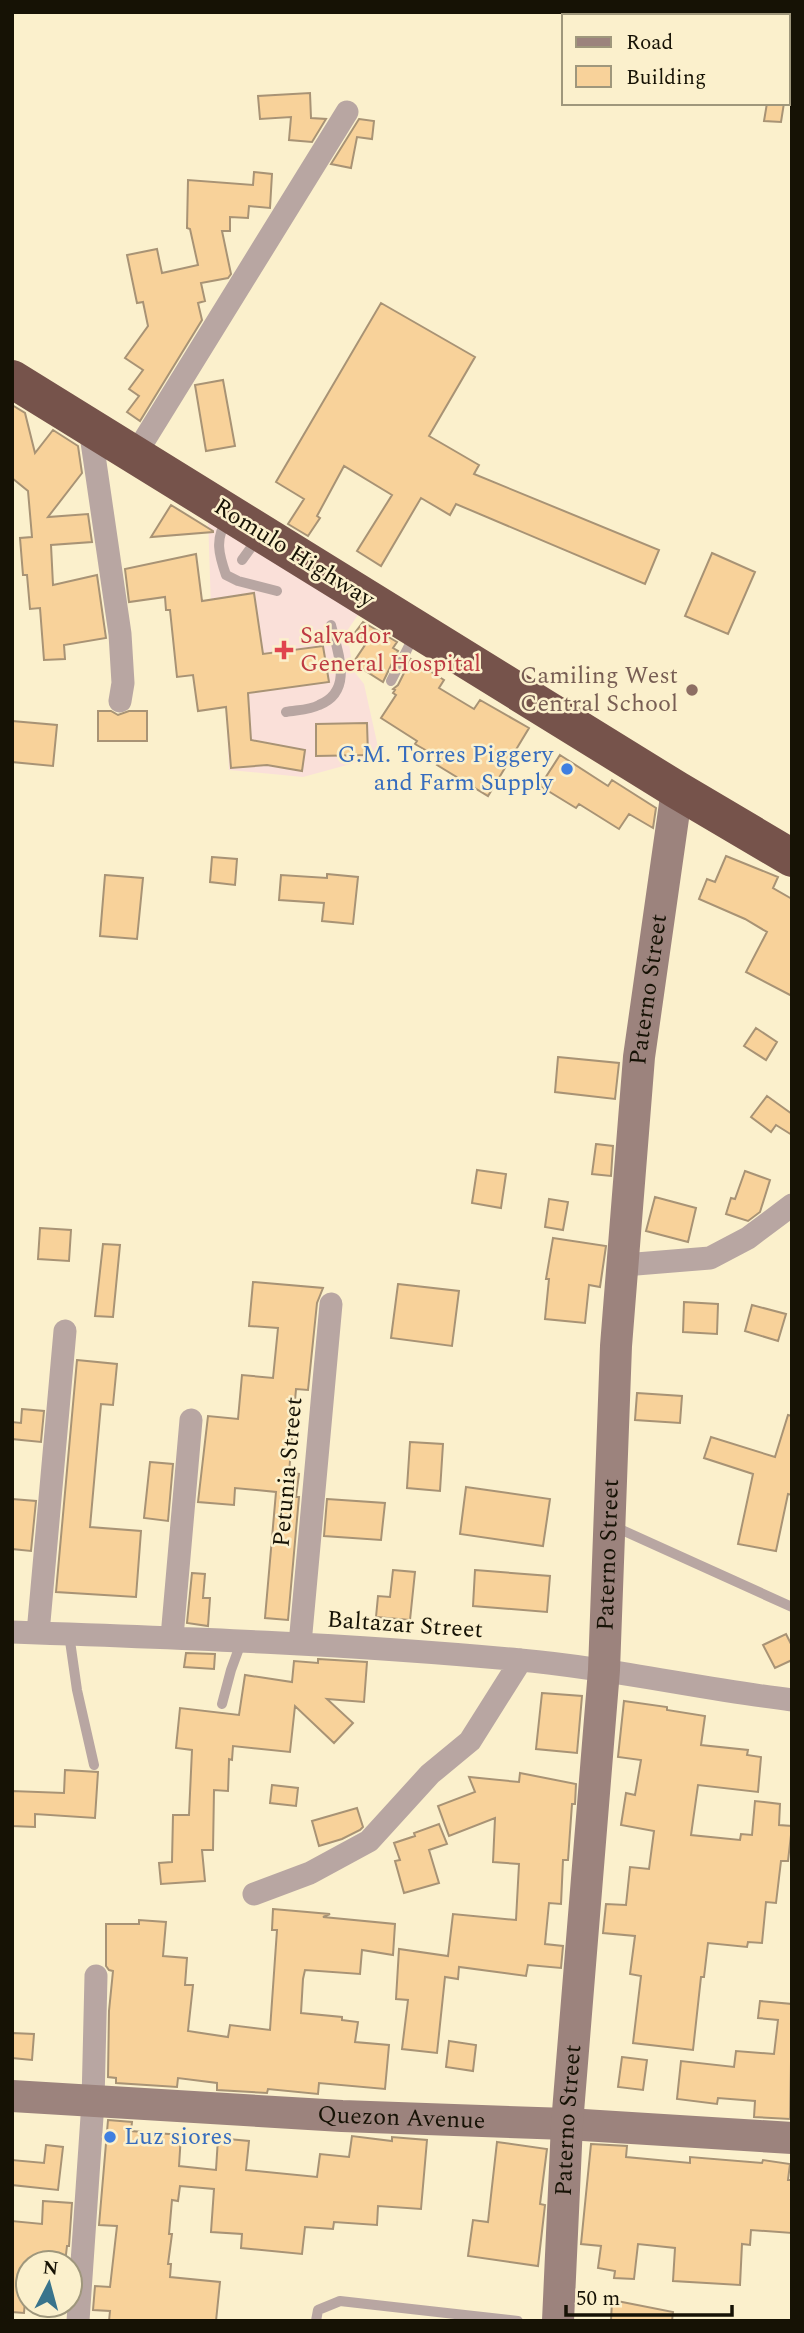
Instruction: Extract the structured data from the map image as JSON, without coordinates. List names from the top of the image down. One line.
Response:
{"streets":{"highway":["Romulo Highway"],"street":["Paterno Street","Petunia Street","Baltazar Street","Quezon Avenue"]},"crossings":[["Romulo Highway","Paterno Street"],["Paterno Street","Baltazar Street"],["Paterno Street","Quezon Avenue"],["Petunia Street","Baltazar Street"]],"places":{"health":["Salvador General Hospital"],"other":["Camiling West Central School","G.M. Torres Piggery and Farm Supply","Luz siores"]},"legend":["Road","Building"],"scale_bar":"50 m","north":"top"}
